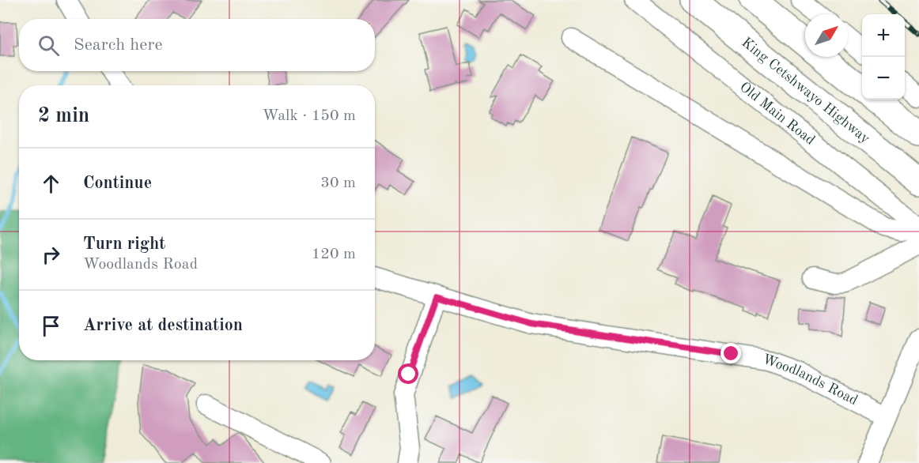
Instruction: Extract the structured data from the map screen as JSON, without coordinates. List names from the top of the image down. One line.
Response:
{"streets":{"highway":["King Cetshwayo Highway"],"street":["Old Main Road","Woodlands Road"]},"north":"top right","page":{"map_buttons":["+","−"],"search":"Search here","heading":["2 min","Walk · 150 m"],"list":[["Continue","30 m"],["Turn right","Woodlands Road","120 m"],"Arrive at destination"]}}
